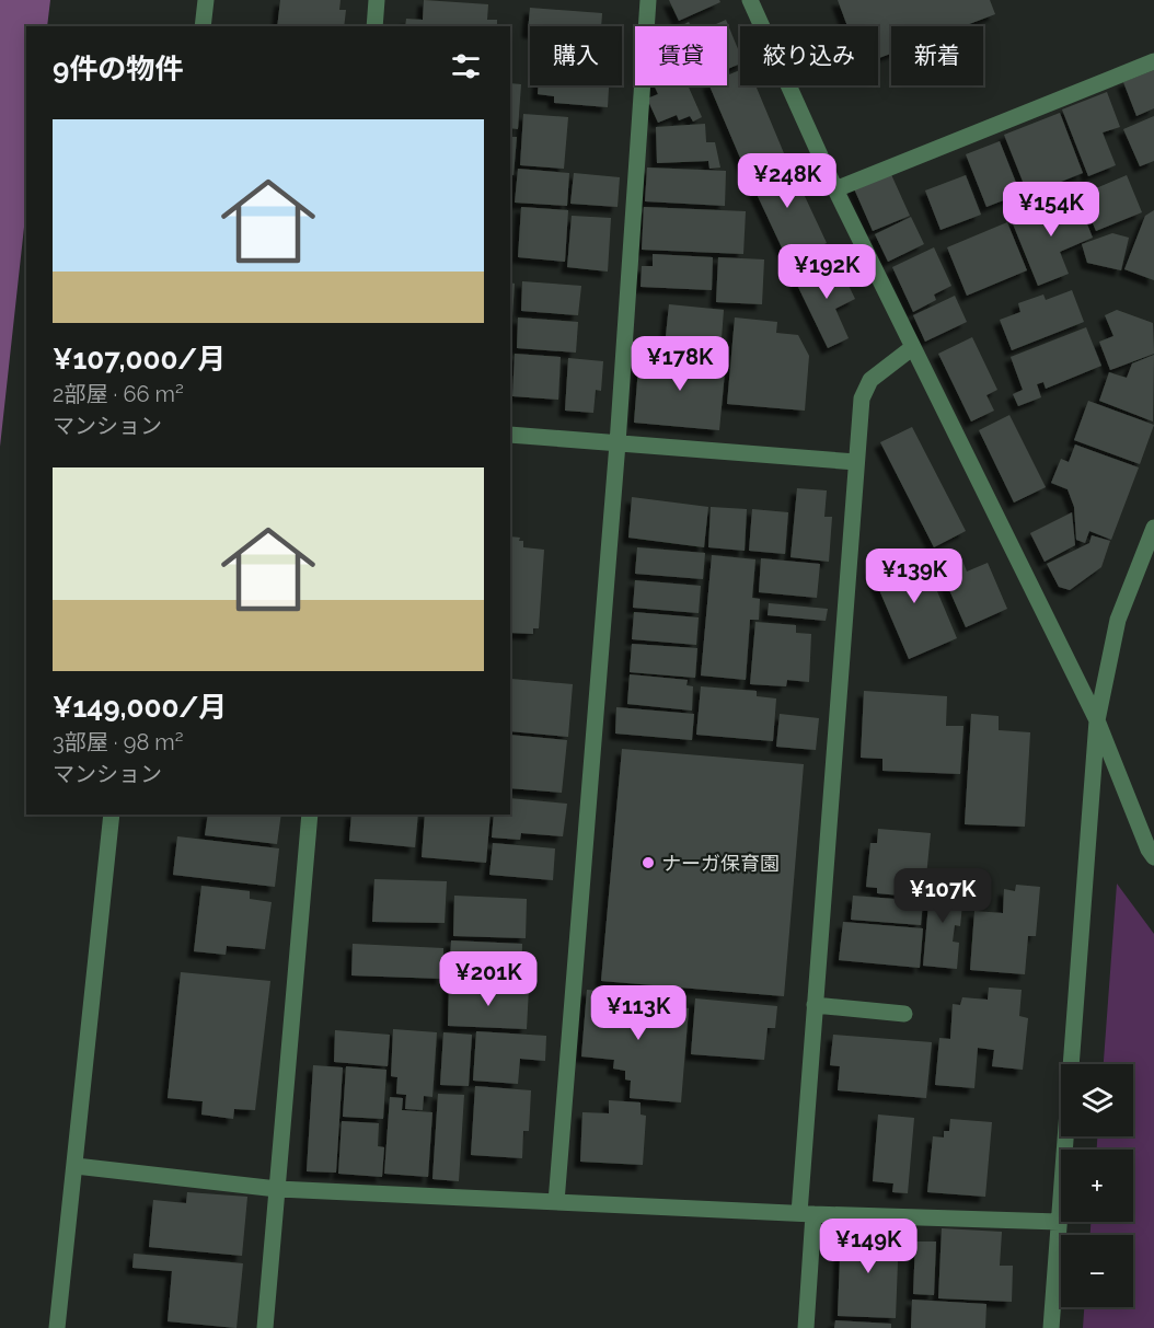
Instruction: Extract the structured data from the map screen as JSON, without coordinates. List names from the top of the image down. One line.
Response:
{"places":["ナーガ保育園"],"page":{"chip":["購入","賃貸","絞り込み","新着"],"heading":"9件の物件","list":[{"name":"¥107,000/月","note":"2部屋 · 66 m² · マンション"},{"name":"¥149,000/月","note":"3部屋 · 98 m² · マンション"}],"price":["¥248K","¥154K","¥192K","¥178K","¥139K","¥107K","¥201K","¥113K","¥149K"],"map_buttons":["+","−"]}}
